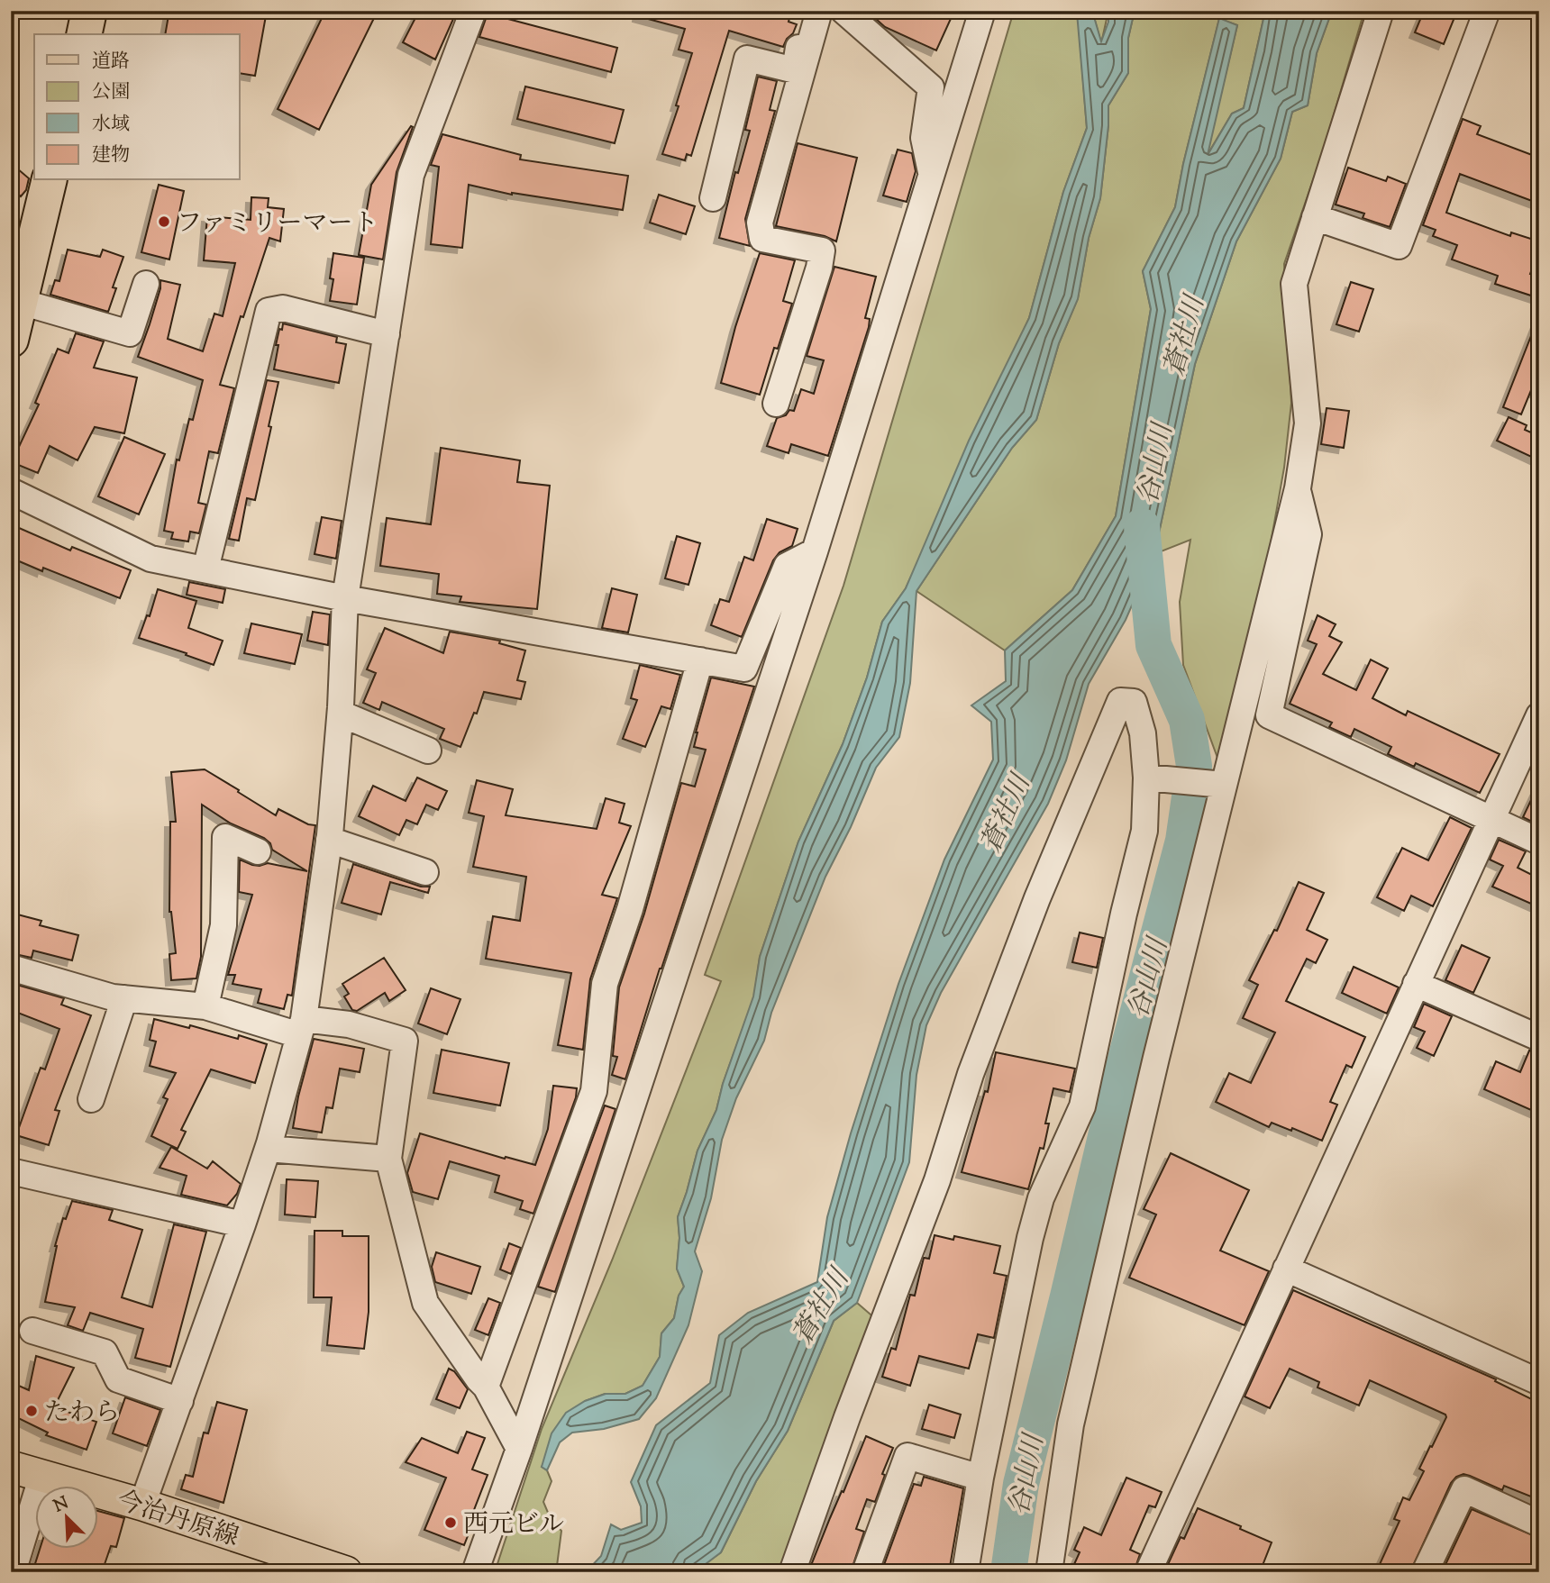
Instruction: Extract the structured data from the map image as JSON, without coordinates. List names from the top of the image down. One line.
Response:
{"streets":{"main road":["今治丹原線"]},"water":["蒼社川","谷山川"],"places":["ファミリーマート","たわら","西元ビル"],"legend":["道路","公園","水域","建物"],"north":"top left"}
